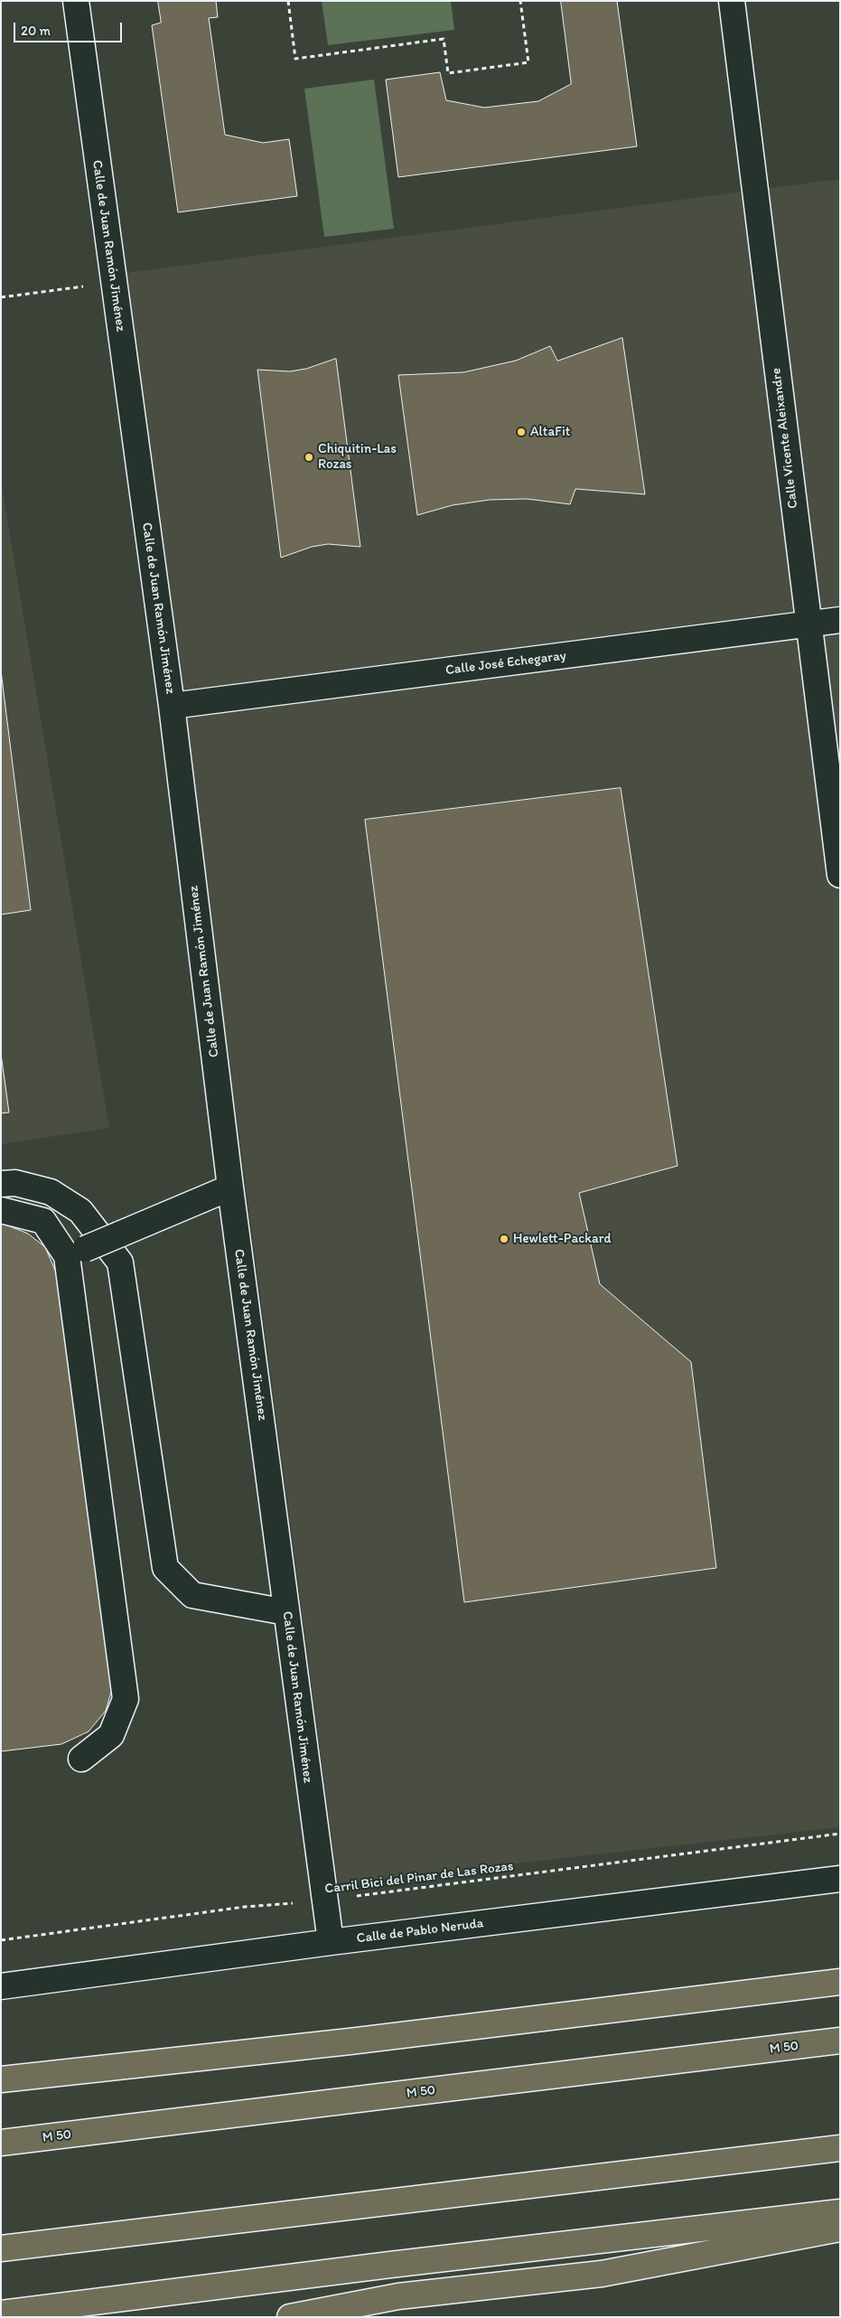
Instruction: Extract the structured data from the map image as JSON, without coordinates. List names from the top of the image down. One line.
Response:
{"streets":{"highway":["M 50"],"street":["Calle de Juan Ramón Jiménez","Calle Vicente Aleixandre","Calle José Echegaray","Calle de Pablo Neruda"],"path":["Carril Bici del Pinar de Las Rozas"]},"crossings":[["Calle de Juan Ramón Jiménez","Calle José Echegaray"],["Calle de Juan Ramón Jiménez","Carril Bici del Pinar de Las Rozas"],["Calle de Juan Ramón Jiménez","Calle de Pablo Neruda"],["Calle Vicente Aleixandre","Calle José Echegaray"]],"places":["AltaFit","Chiquitin-Las Rozas","Hewlett-Packard"],"scale_bar":"20 m"}
